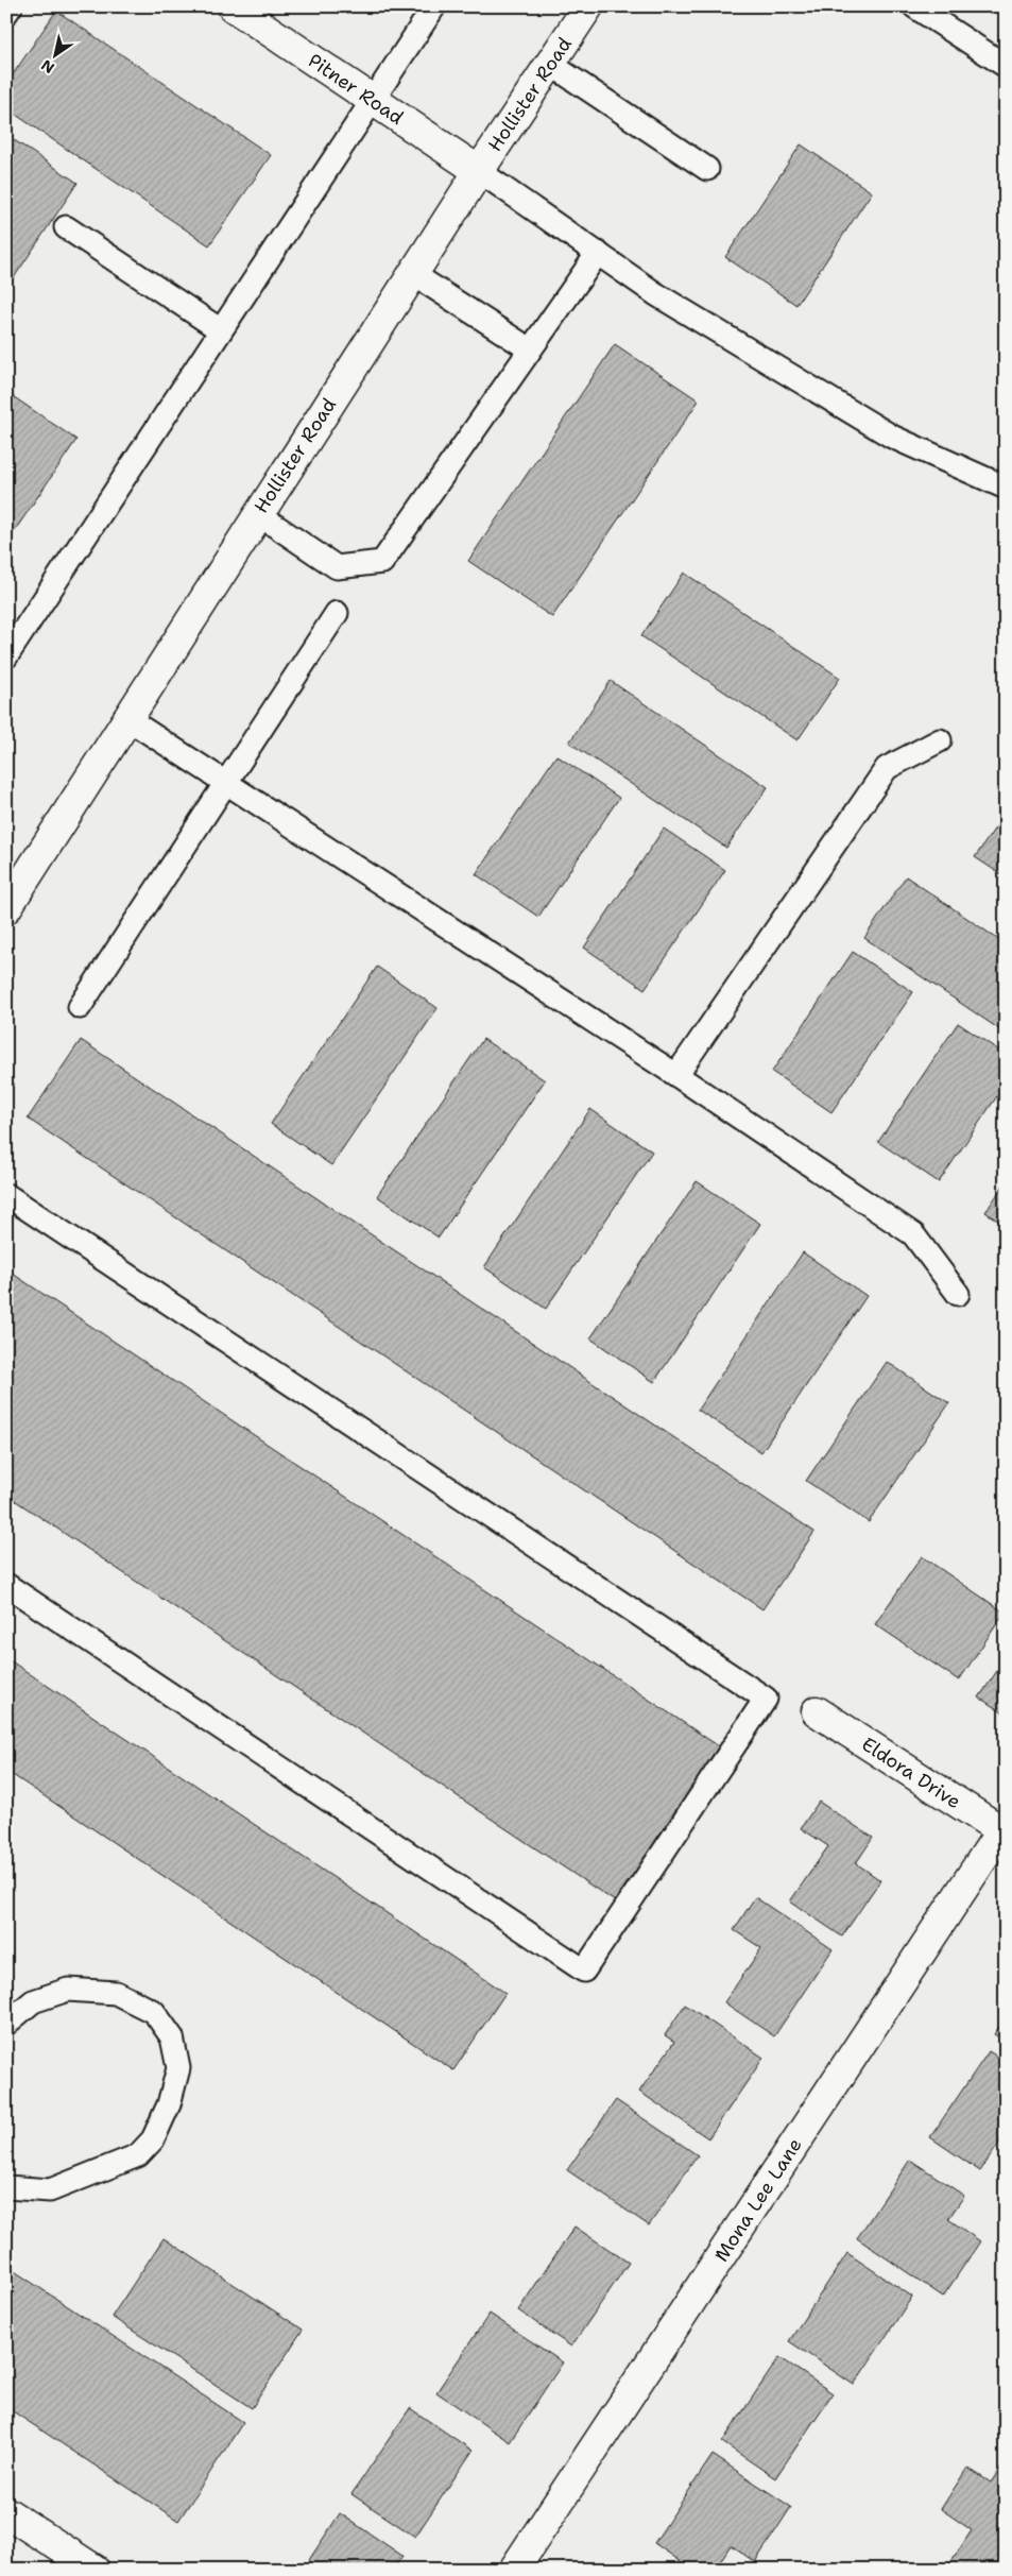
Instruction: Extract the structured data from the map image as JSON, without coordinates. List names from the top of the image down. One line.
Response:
{"streets":{"street":["Pitner Road","Hollister Road","Eldora Drive","Mona Lee Lane"]},"crossings":[["Pitner Road","Hollister Road"],["Eldora Drive","Mona Lee Lane"]],"north":"bottom left"}
